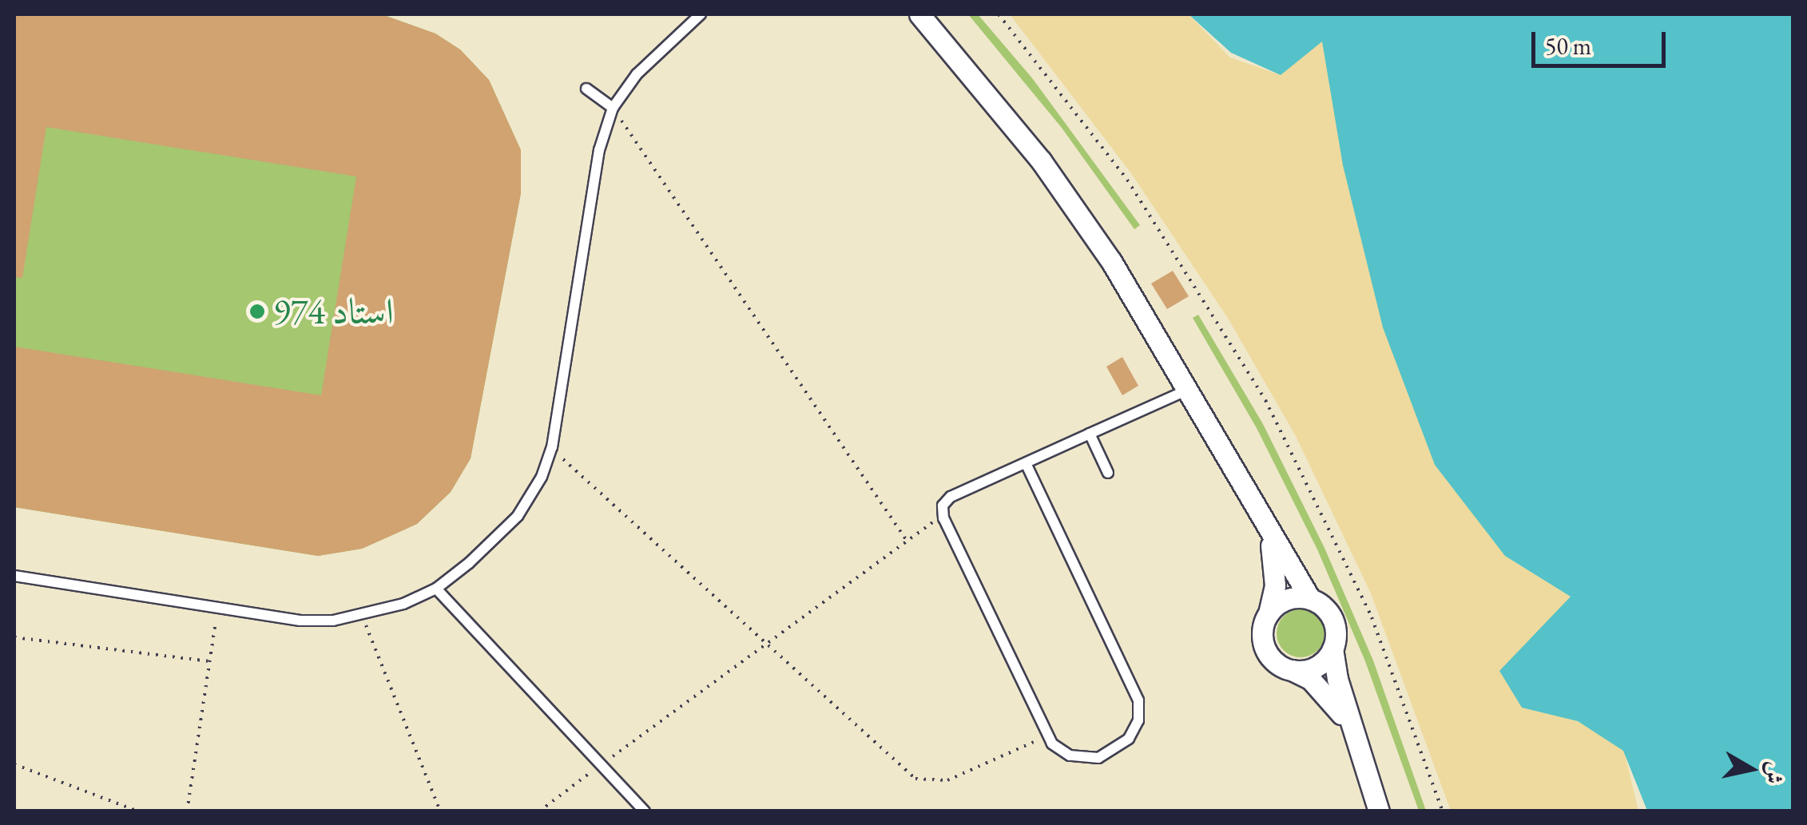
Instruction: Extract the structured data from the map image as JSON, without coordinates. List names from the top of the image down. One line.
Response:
{"places":["استاد 974"],"scale_bar":"50 m","north":"right"}
